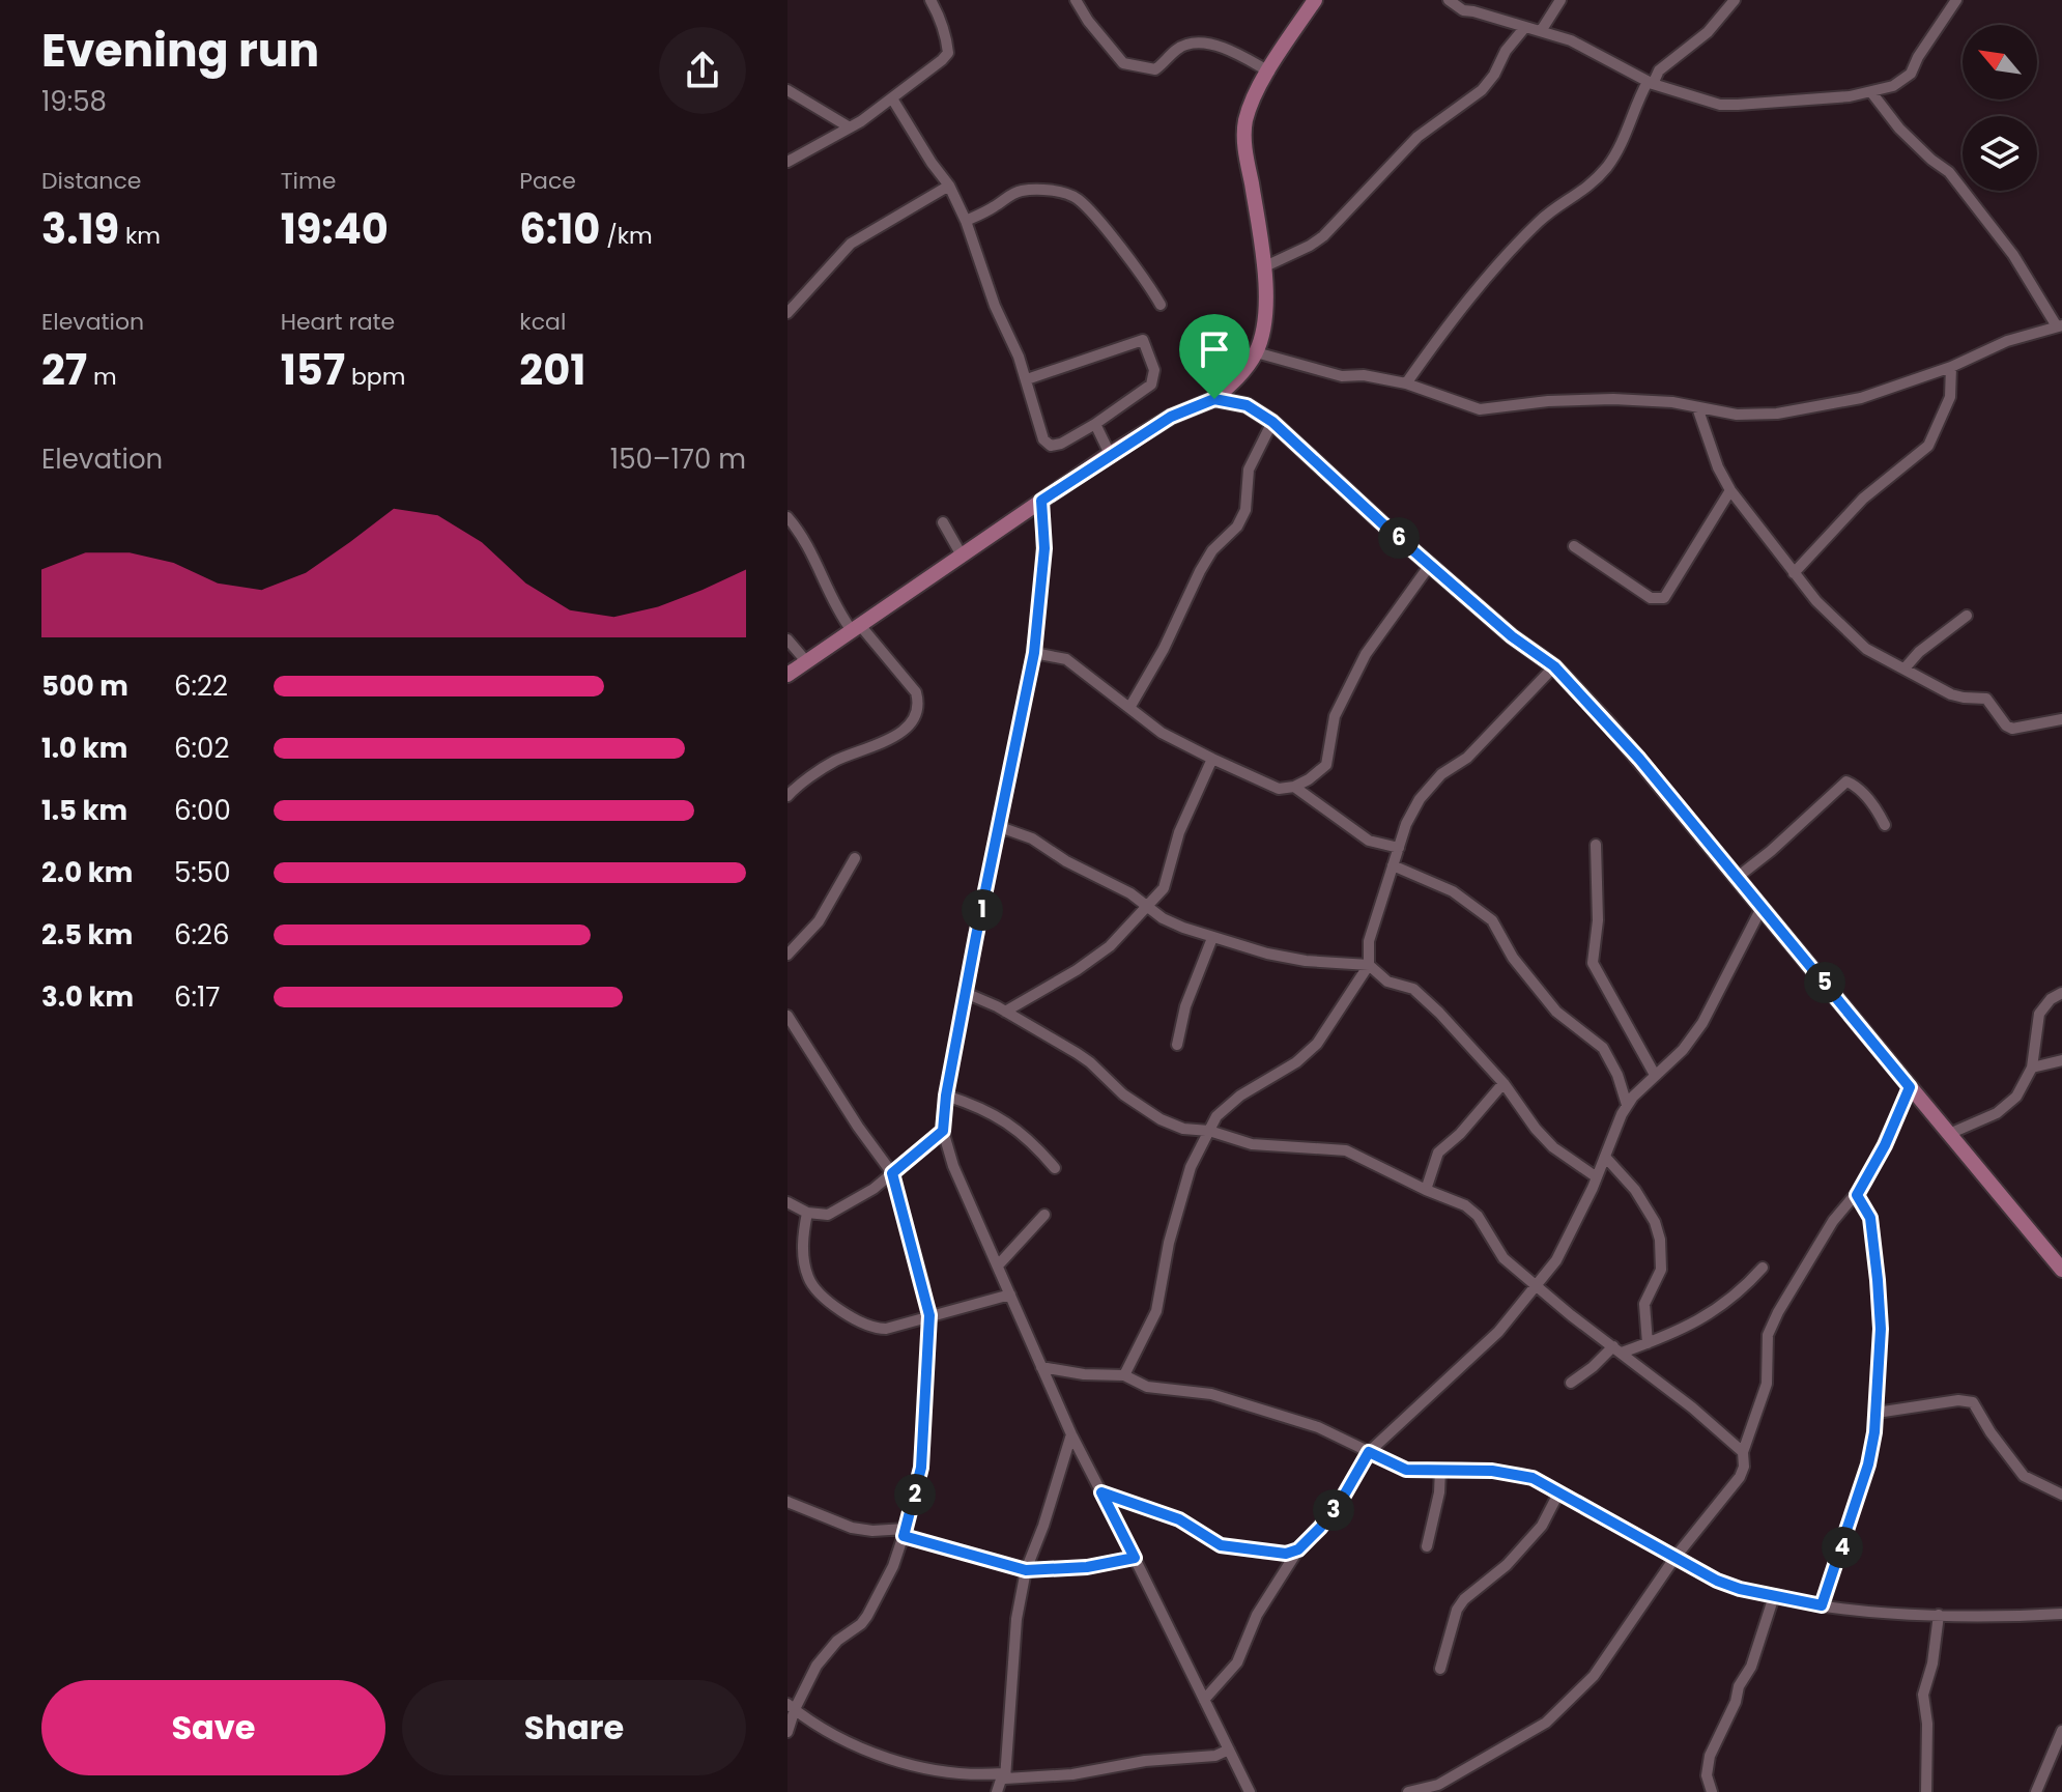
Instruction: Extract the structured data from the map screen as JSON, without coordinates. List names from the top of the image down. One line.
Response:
{"north":"top left","page":{"heading":["Evening run","19:58"],"stats":[["Distance","3.19 km"],["Time","19:40"],["Pace","6:10 /km"],["Elevation","27 m"],["Heart rate","157 bpm"],["kcal","201"]],"chart":["Elevation","150–170 m"],"pins":["6","1","5","2","3","4"],"list":[{"name":"500 m","note":"6:22"},{"name":"1.0 km","note":"6:02"},{"name":"1.5 km","note":"6:00"},{"name":"2.0 km","note":"5:50"},{"name":"2.5 km","note":"6:26"},{"name":"3.0 km","note":"6:17"}],"buttons":["Save","Share"]}}
